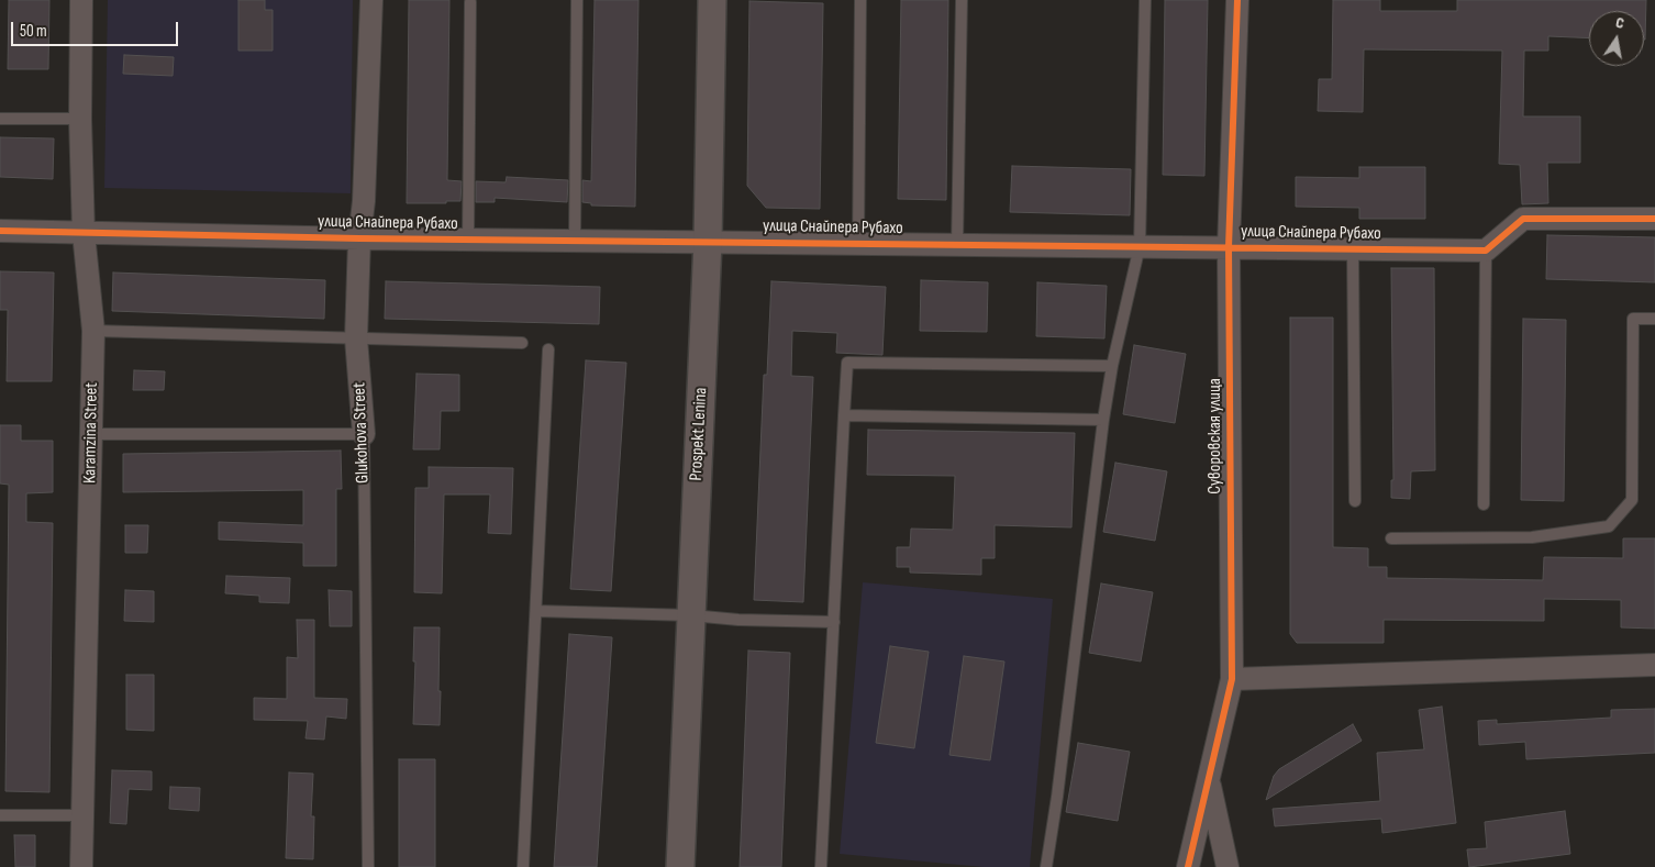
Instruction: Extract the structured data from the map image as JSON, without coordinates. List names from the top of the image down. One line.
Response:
{"streets":{"street":["улица Снайпера Рубахо","Karamzina Street","Glukohova Street","Prospekt Lenina","Суворовская улица"]},"crossings":[["улица Снайпера Рубахо","Karamzina Street"],["улица Снайпера Рубахо","Glukohova Street"],["улица Снайпера Рубахо","Prospekt Lenina"],["улица Снайпера Рубахо","Суворовская улица"]],"scale_bar":"50 m","north":"top"}
